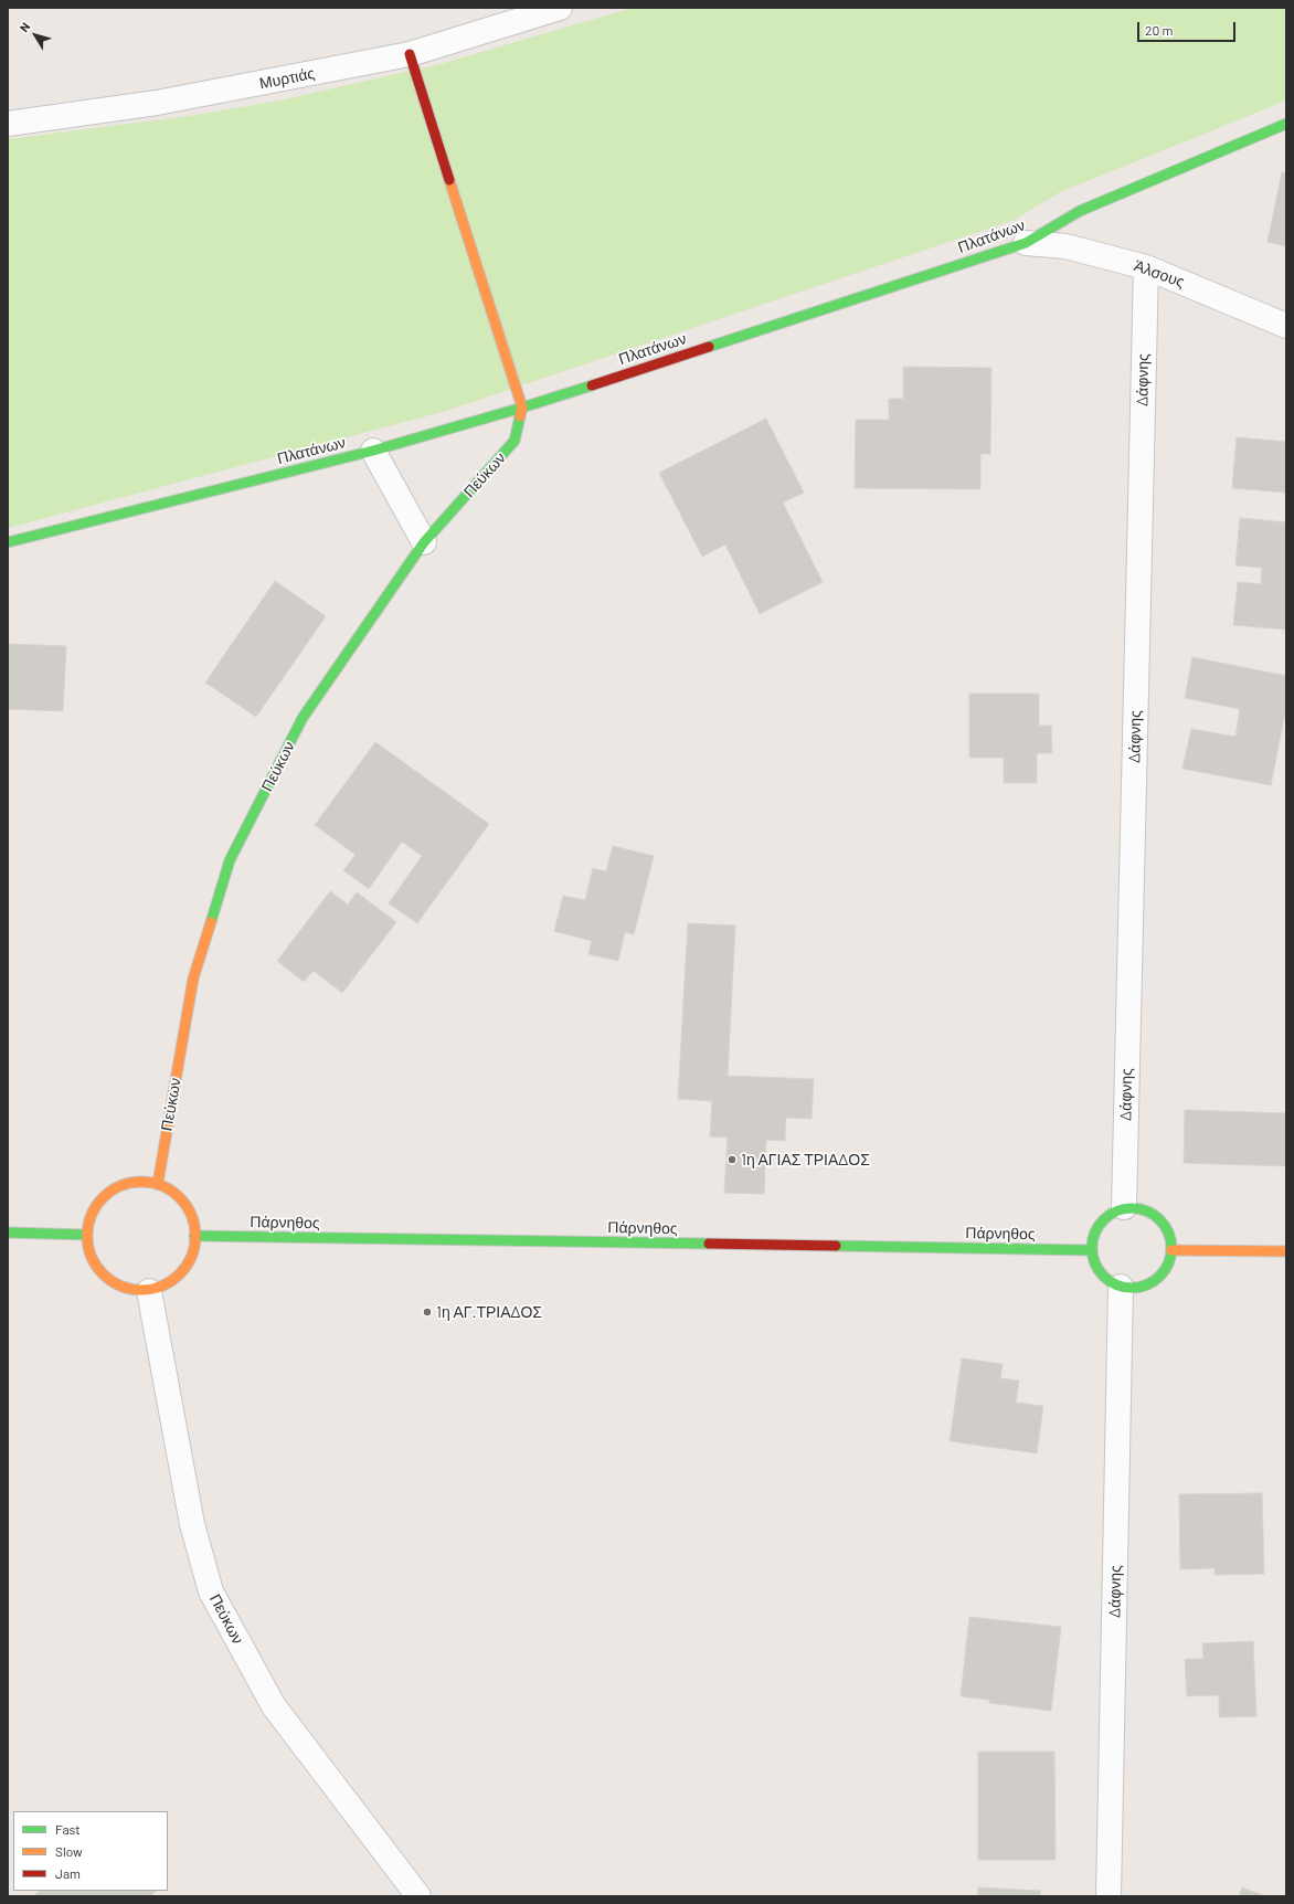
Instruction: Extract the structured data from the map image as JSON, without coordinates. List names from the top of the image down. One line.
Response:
{"streets":{"street":["Μυρτιάς","Πλατάνων","Άλσους","Δάφνης","Πεύκων","Πάρνηθος"]},"crossings":[["Πλατάνων","Άλσους"],["Πλατάνων","Πεύκων"],["Άλσους","Δάφνης"],["Δάφνης","Πάρνηθος"],["Πεύκων","Πάρνηθος"]],"places":["1η ΑΓΙΑΣ ΤΡΙΑΔΟΣ","1η ΑΓ.ΤΡΙΑΔΟΣ"],"legend":["Fast","Slow","Jam"],"scale_bar":"20 m","north":"top left"}
